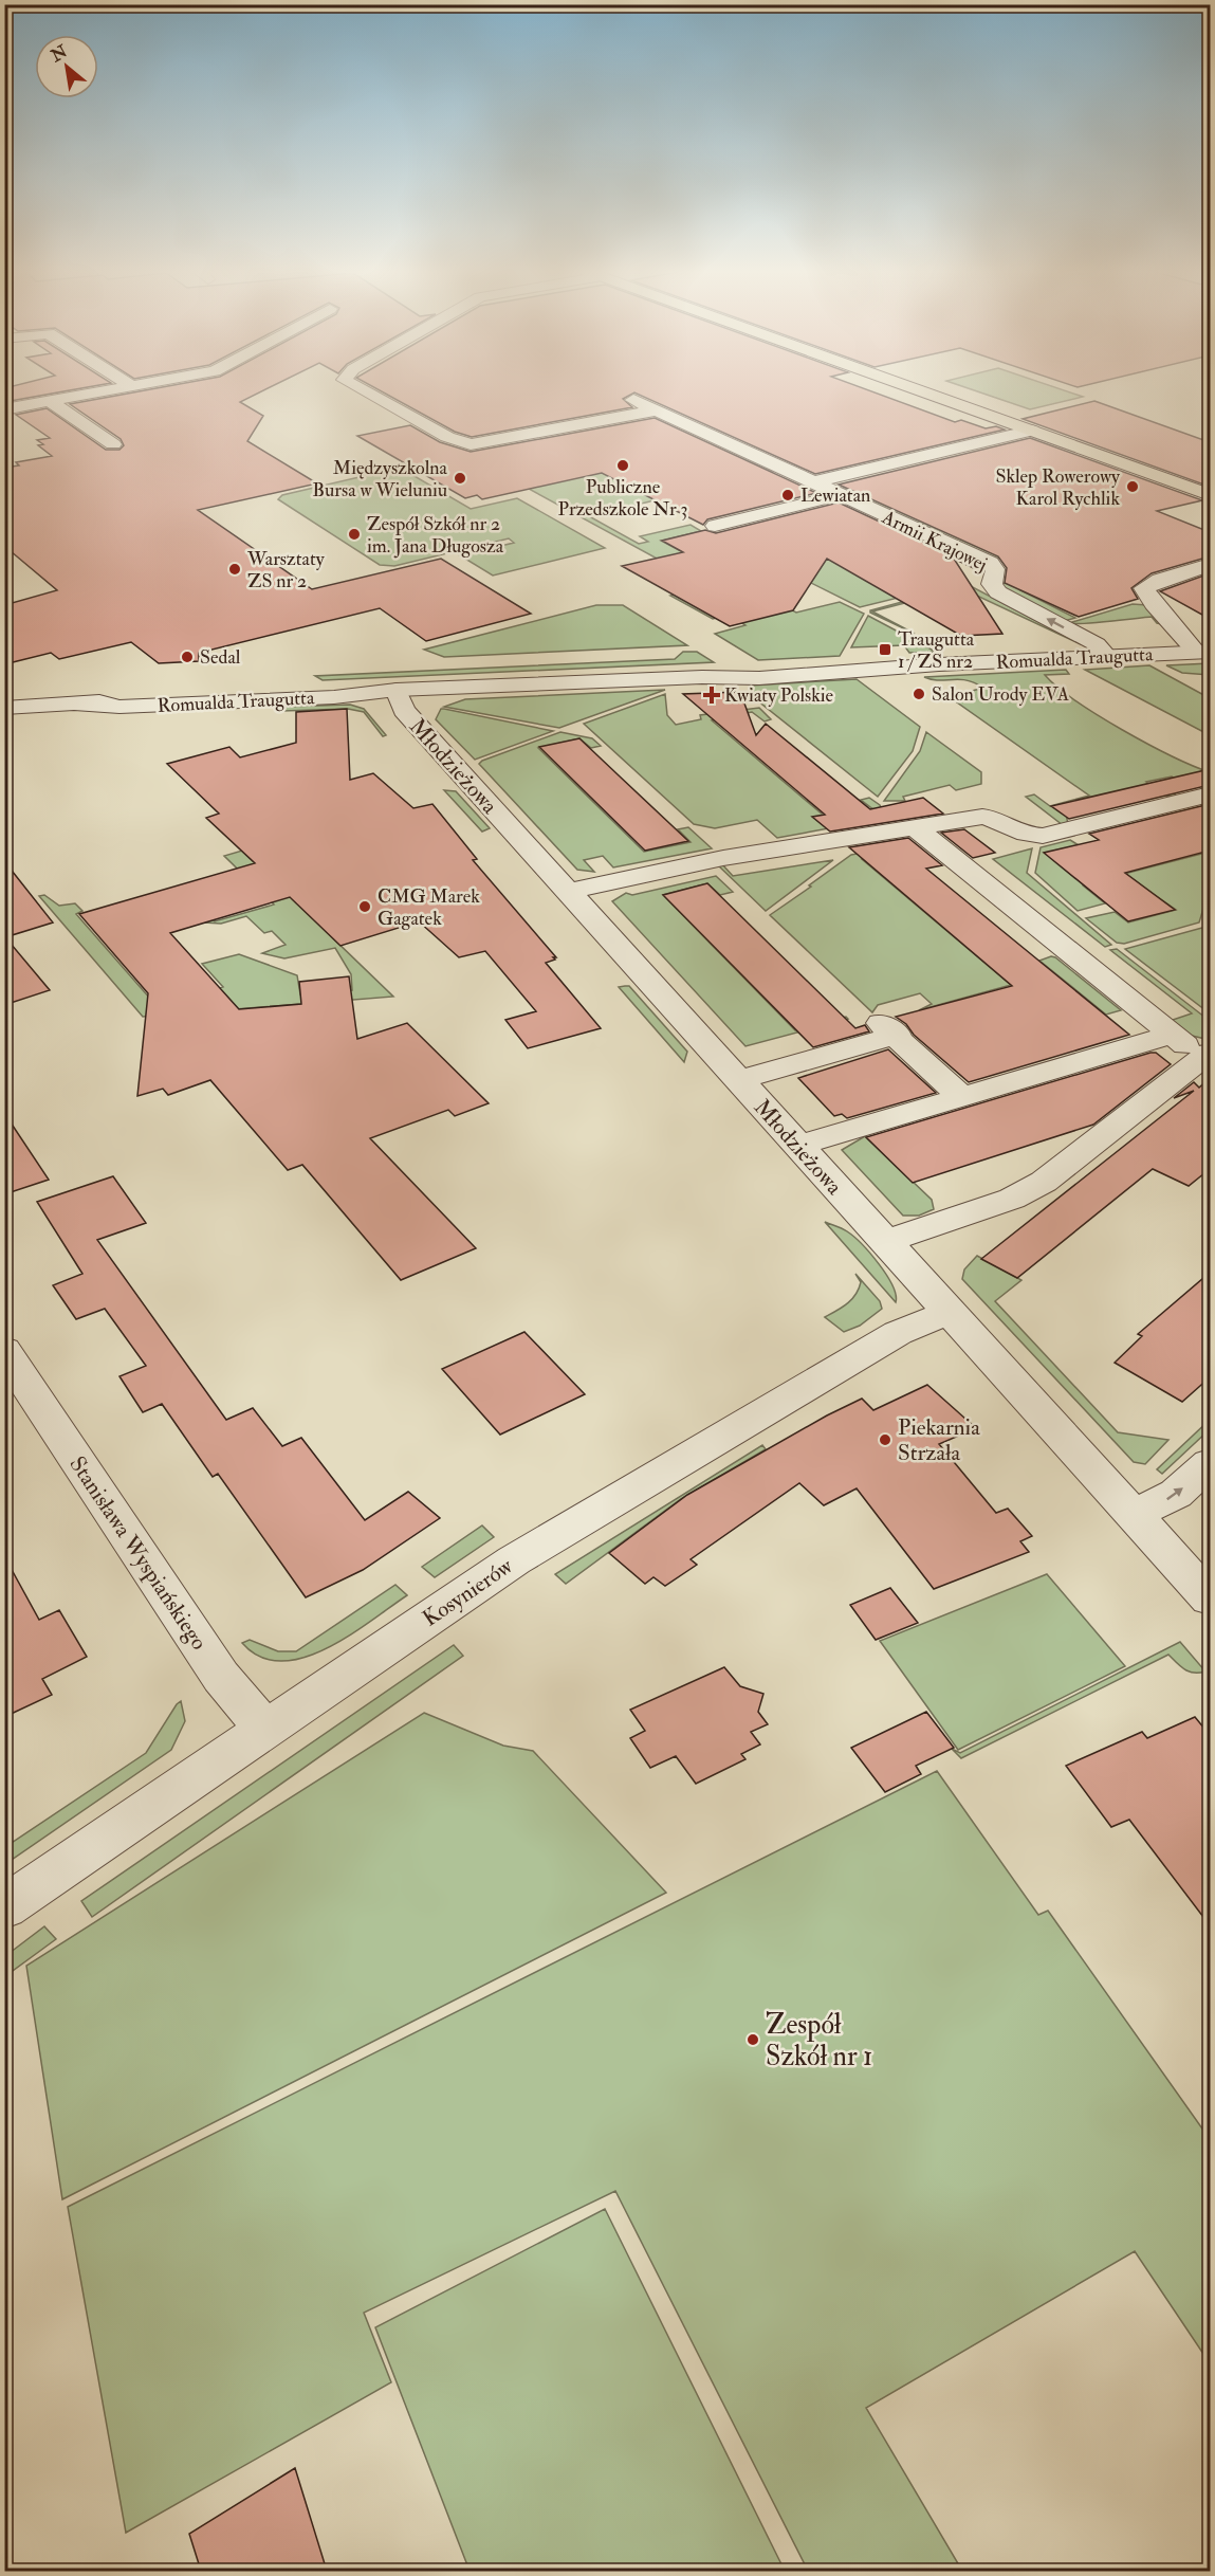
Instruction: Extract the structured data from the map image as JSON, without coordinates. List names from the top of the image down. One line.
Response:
{"streets":{"street":["Armii Krajowej","Romualda Traugutta","Młodzieżowa","Stanisława Wyspiańskiego","Kosynierów"]},"crossings":[["Armii Krajowej","Romualda Traugutta"],["Romualda Traugutta","Młodzieżowa"],["Młodzieżowa","Kosynierów"],["Stanisława Wyspiańskiego","Kosynierów"]],"one_way":["Armii Krajowej"],"places":{"other":["Publiczne Przedszkole Nr 3","Międzyszkolna Bursa w Wieluniu","Sklep Rowerowy Karol Rychlik","Lewiatan","Zespół Szkół nr 2 im. Jana Długosza","Warsztaty ZS nr 2","Sedal","Salon Urody EVA","CMG Marek Gagatek","Piekarnia Strzała","Zespół Szkół nr 1"],"transit":["Traugutta 1 / ZS nr2"],"health":["Kwiaty Polskie"]},"north":"top left"}
